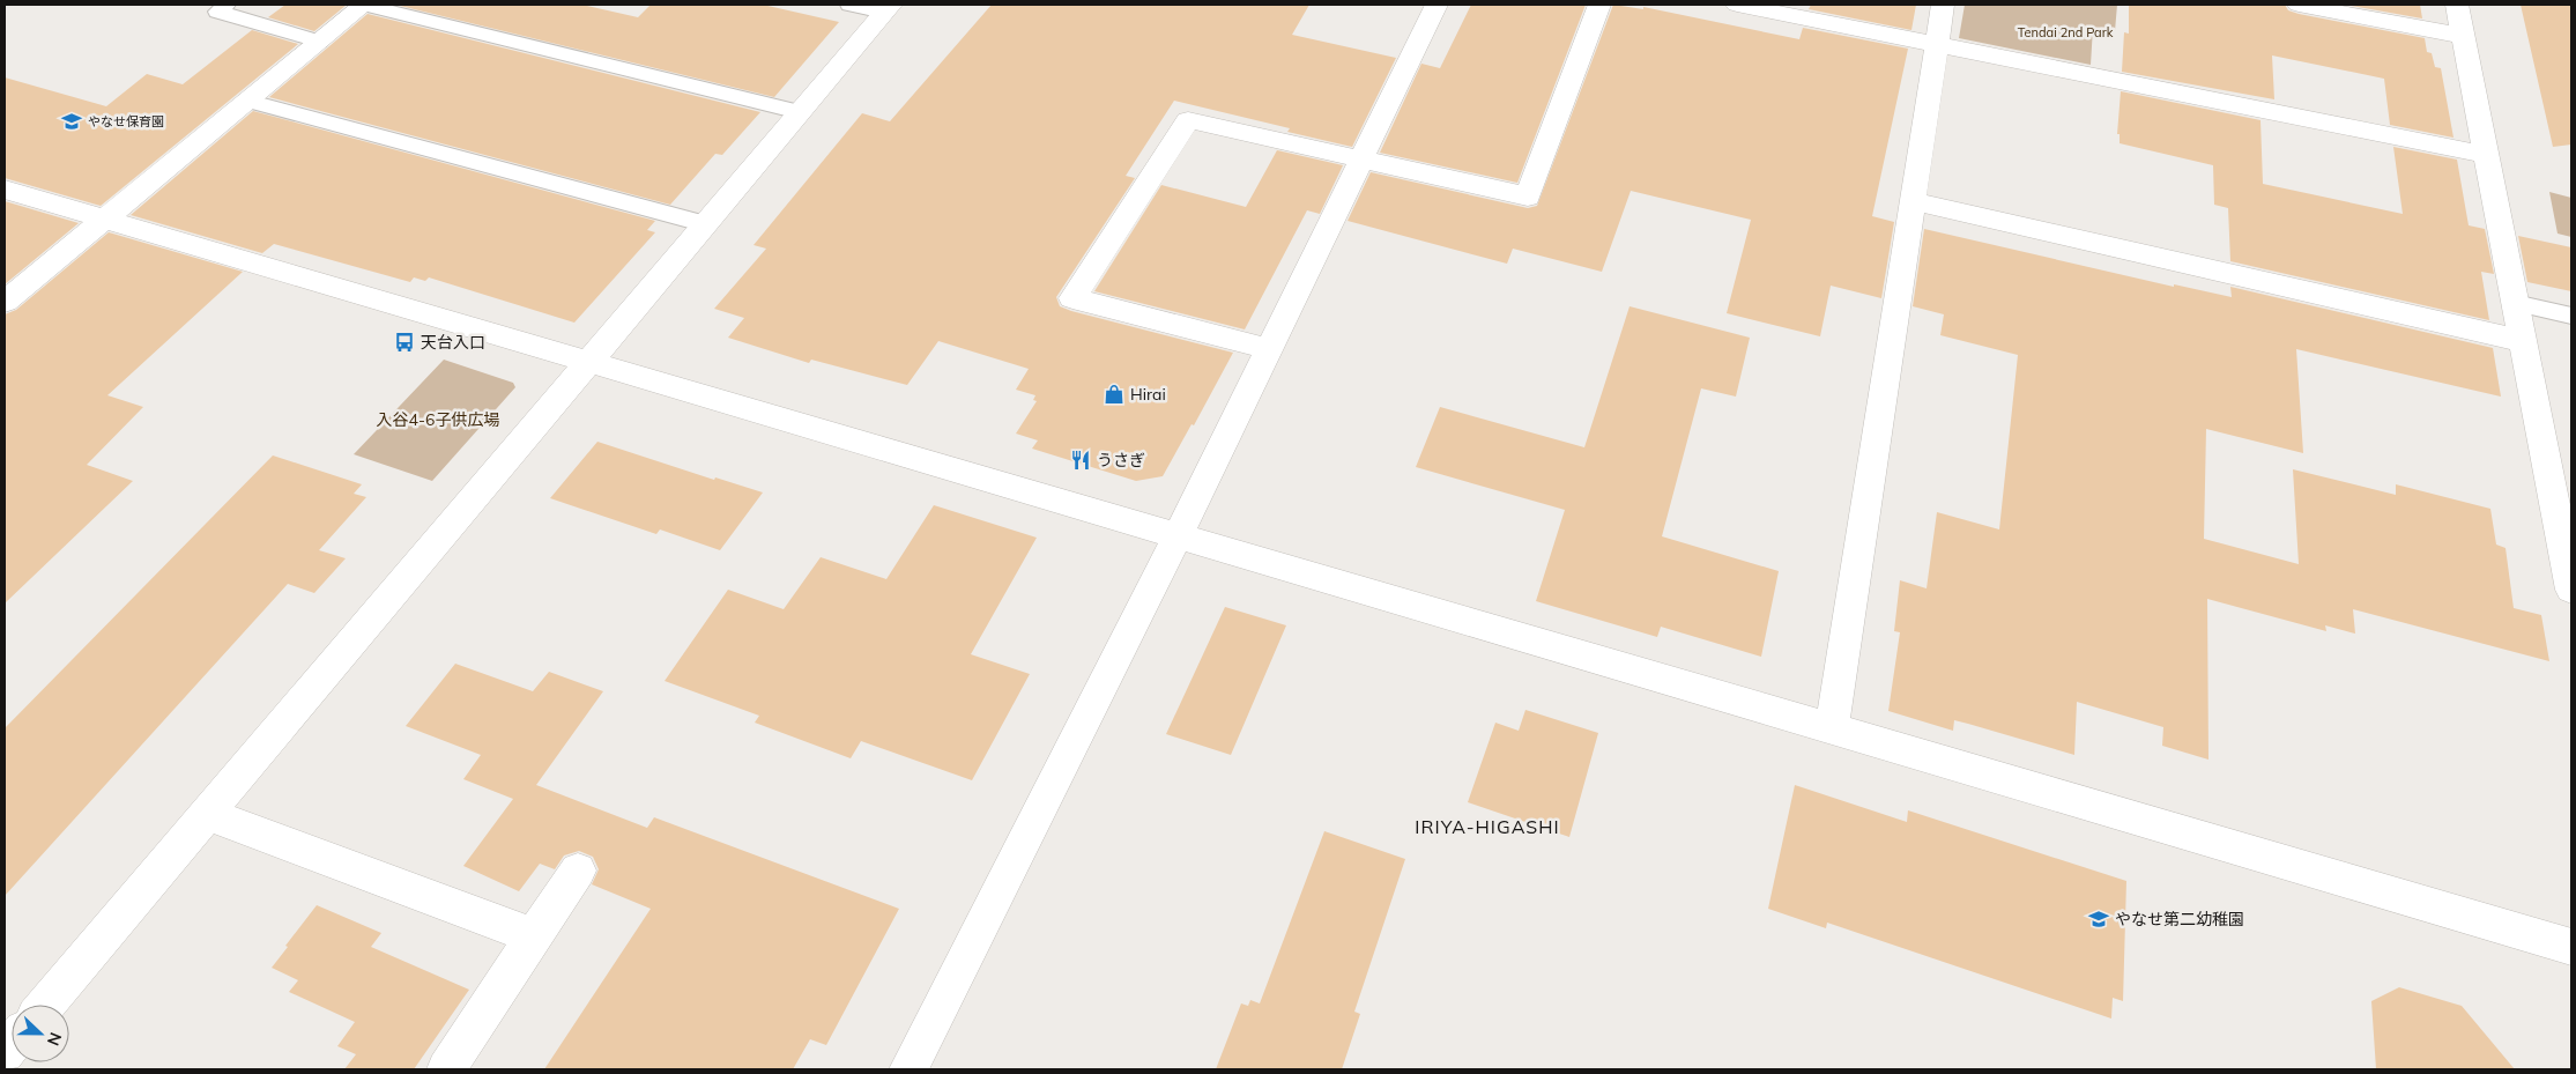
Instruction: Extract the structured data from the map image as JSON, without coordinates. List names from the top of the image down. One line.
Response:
{"districts":["IRIYA-HIGASHI"],"parks":["Tendai 2nd Park","入谷4-6子供広場"],"places":{"school or university":["やなせ保育園","やなせ第二幼稚園"],"bus stop":["天台入口"],"shop":["Hirai"],"restaurant":["うさぎ"]},"north":"right"}
